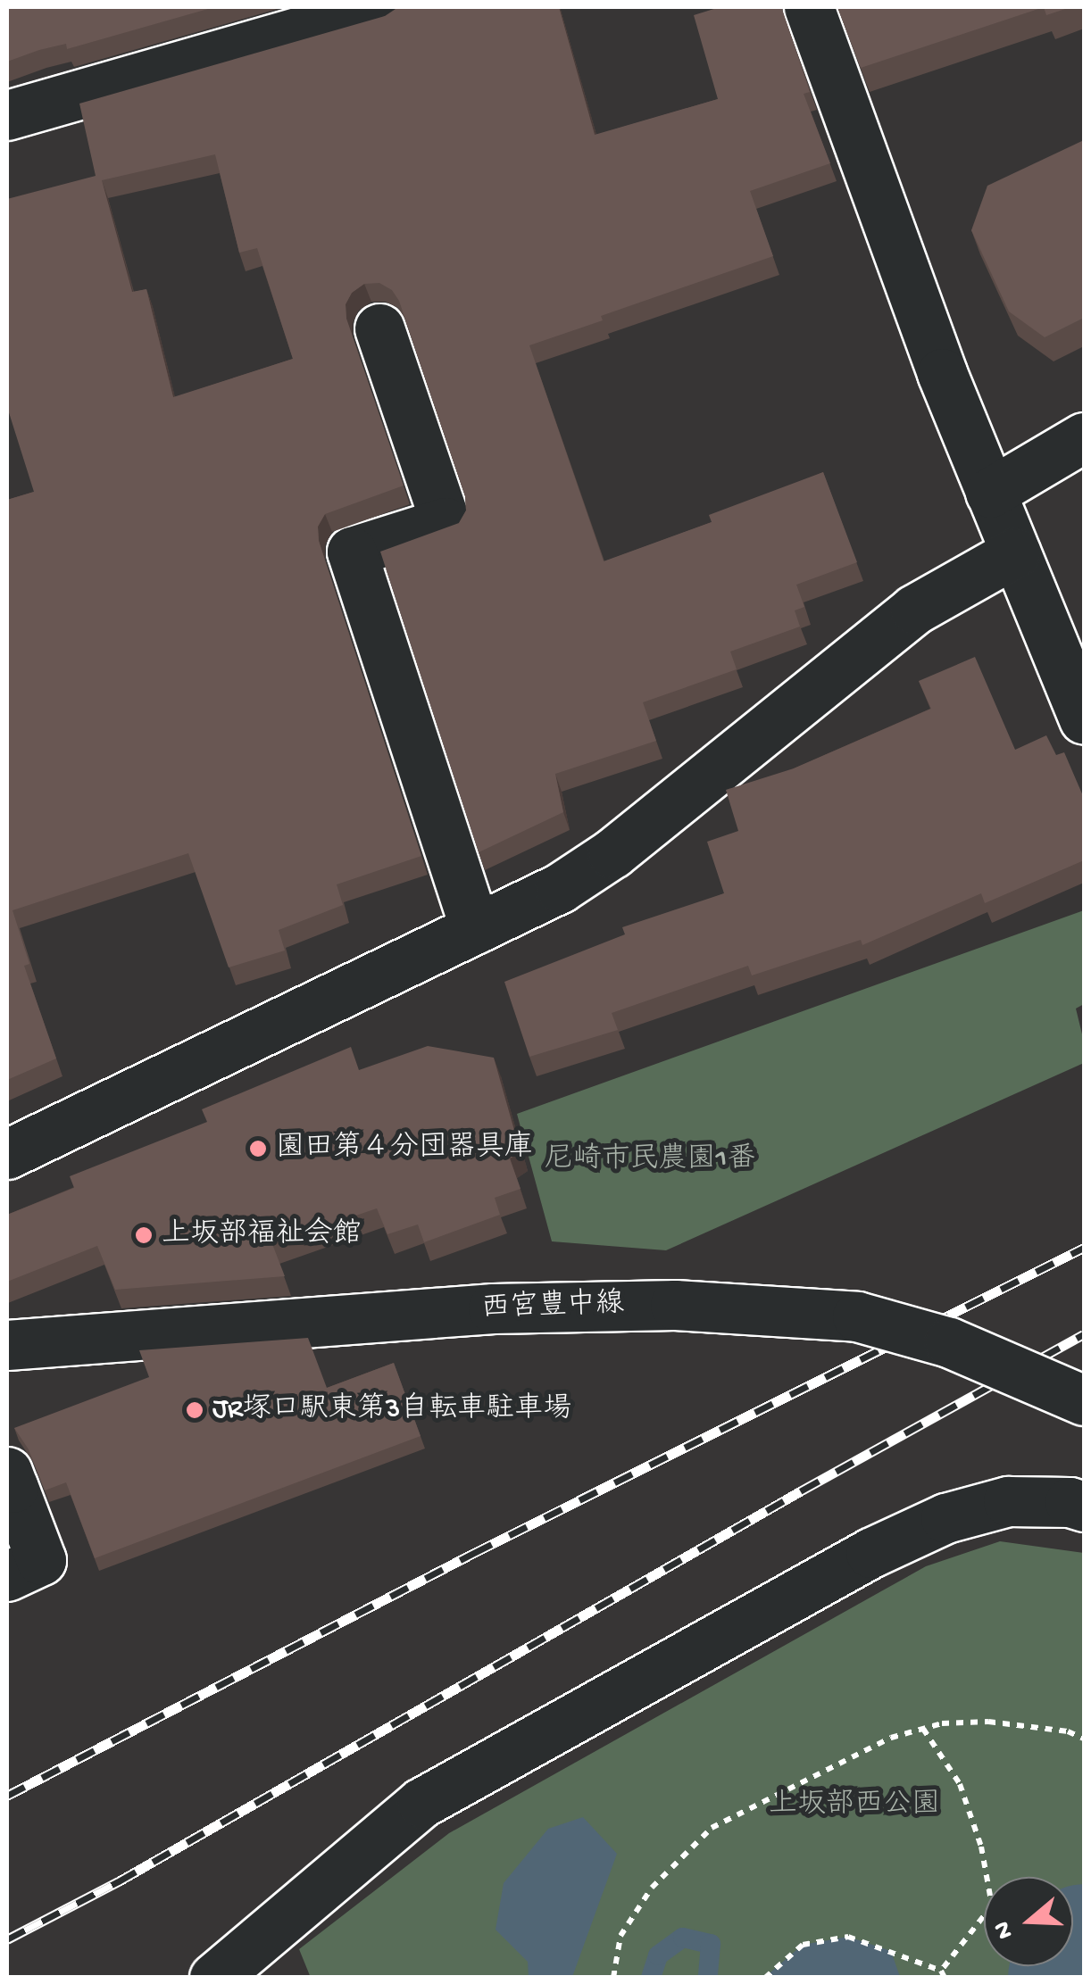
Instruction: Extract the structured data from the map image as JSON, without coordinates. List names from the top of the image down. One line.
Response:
{"streets":{"street":["西宮豊中線"]},"parks":["尼崎市民農園1番","上坂部西公園"],"places":["園田第４分団器具庫","上坂部福祉会館","JR塚口駅東第3自転車駐車場"],"north":"left"}
